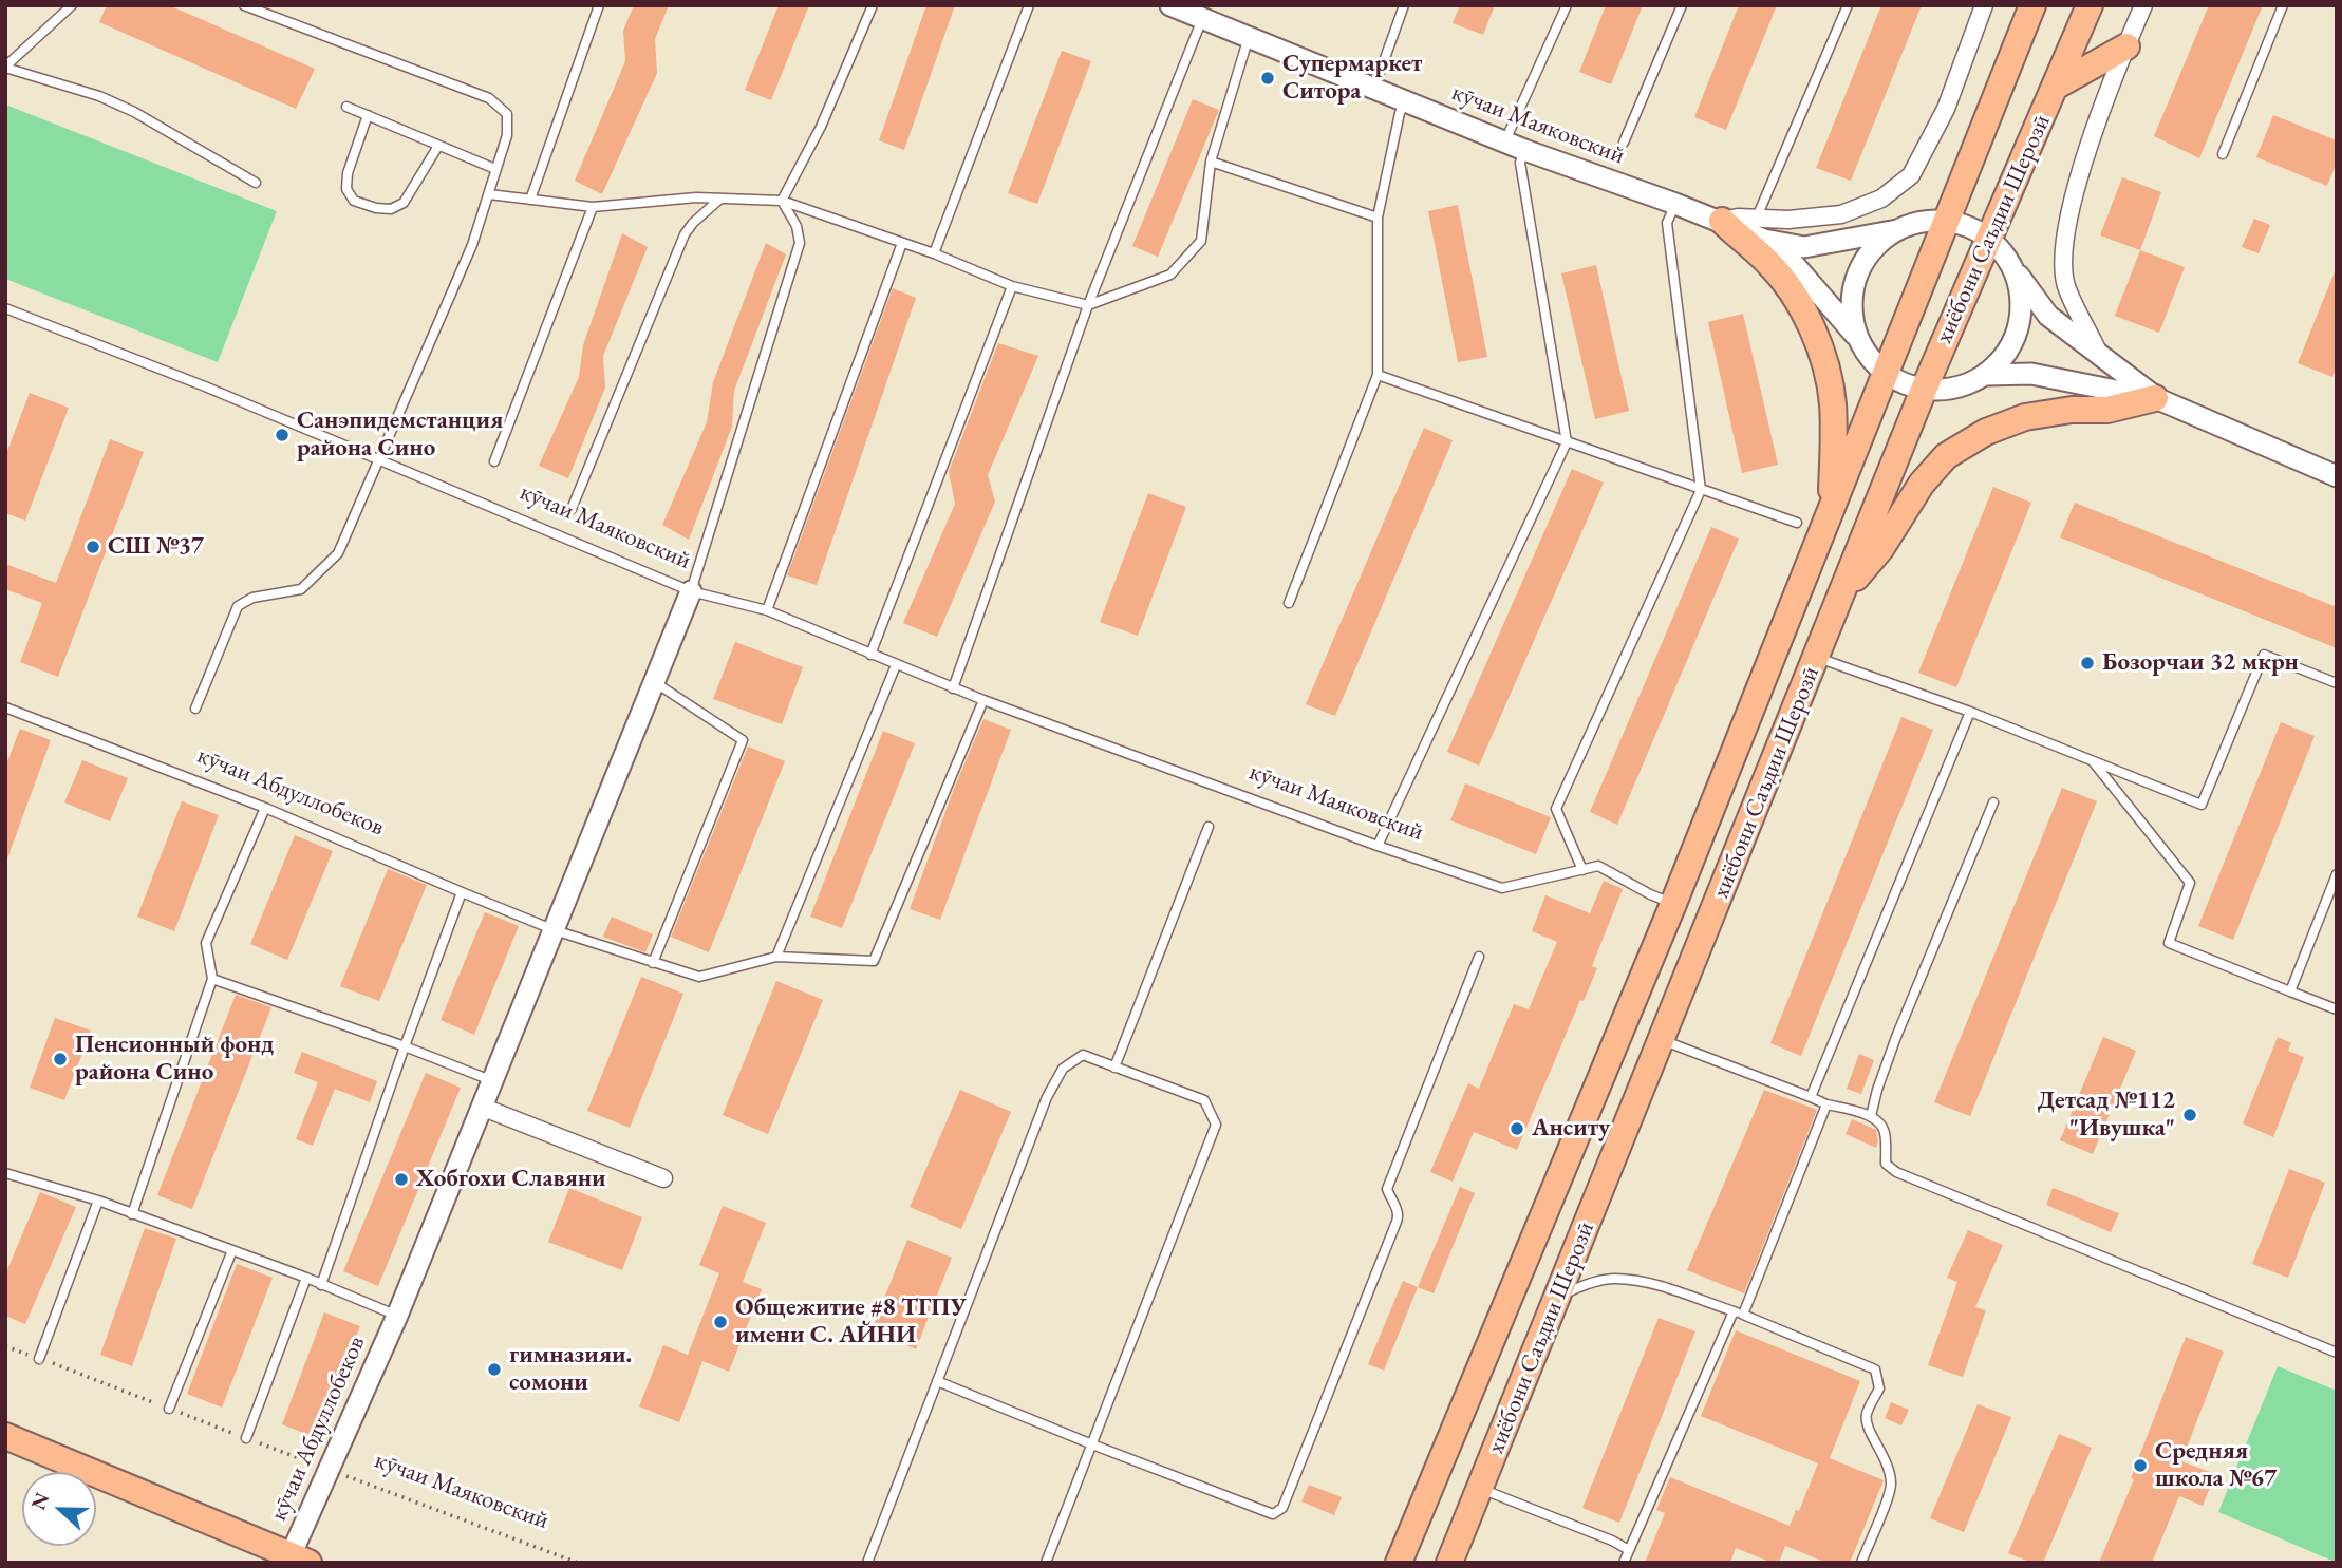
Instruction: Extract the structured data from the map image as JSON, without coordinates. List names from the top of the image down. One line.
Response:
{"streets":{"main road":["хиёбони Саъдии Шерозӣ"],"street":["кӯчаи Маяковский","кӯчаи Абдуллобеков"]},"crossings":[["кӯчаи Маяковский","хиёбони Саъдии Шерозӣ"],["кӯчаи Маяковский","кӯчаи Абдуллобеков"]],"places":["Супермаркет Ситора","Санэпидемстанция района Сино","СШ №37","Бозорчаи 32 мкрн","Пенсионный фонд района Сино","Детсад №112 \"Ивушка\"","Анситу","Хобгохи Славяни","Общежитие #8 ТГПУ имени С. АЙНИ","гимназияи. сомони","Средняя школа №67"],"north":"left"}
